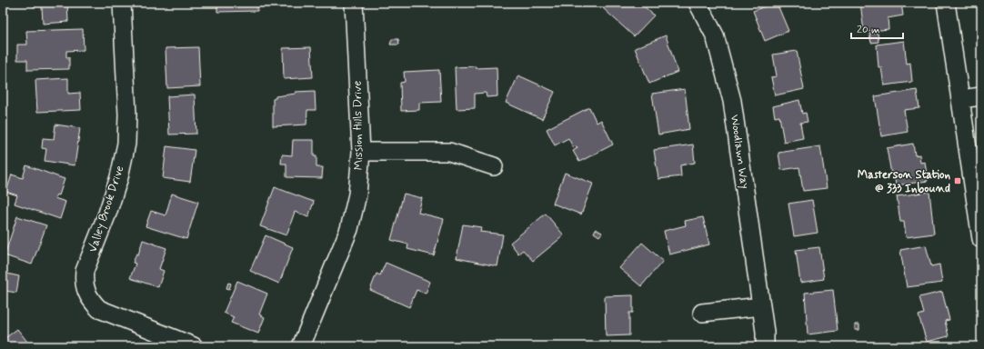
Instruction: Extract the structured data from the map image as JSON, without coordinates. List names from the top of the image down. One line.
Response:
{"streets":{"street":["Mission Hills Drive","Woodlawn Way","Valley Brook Drive"]},"places":{"transit":["Masterson Station @ 333 Inbound"]},"scale_bar":"20 m"}
